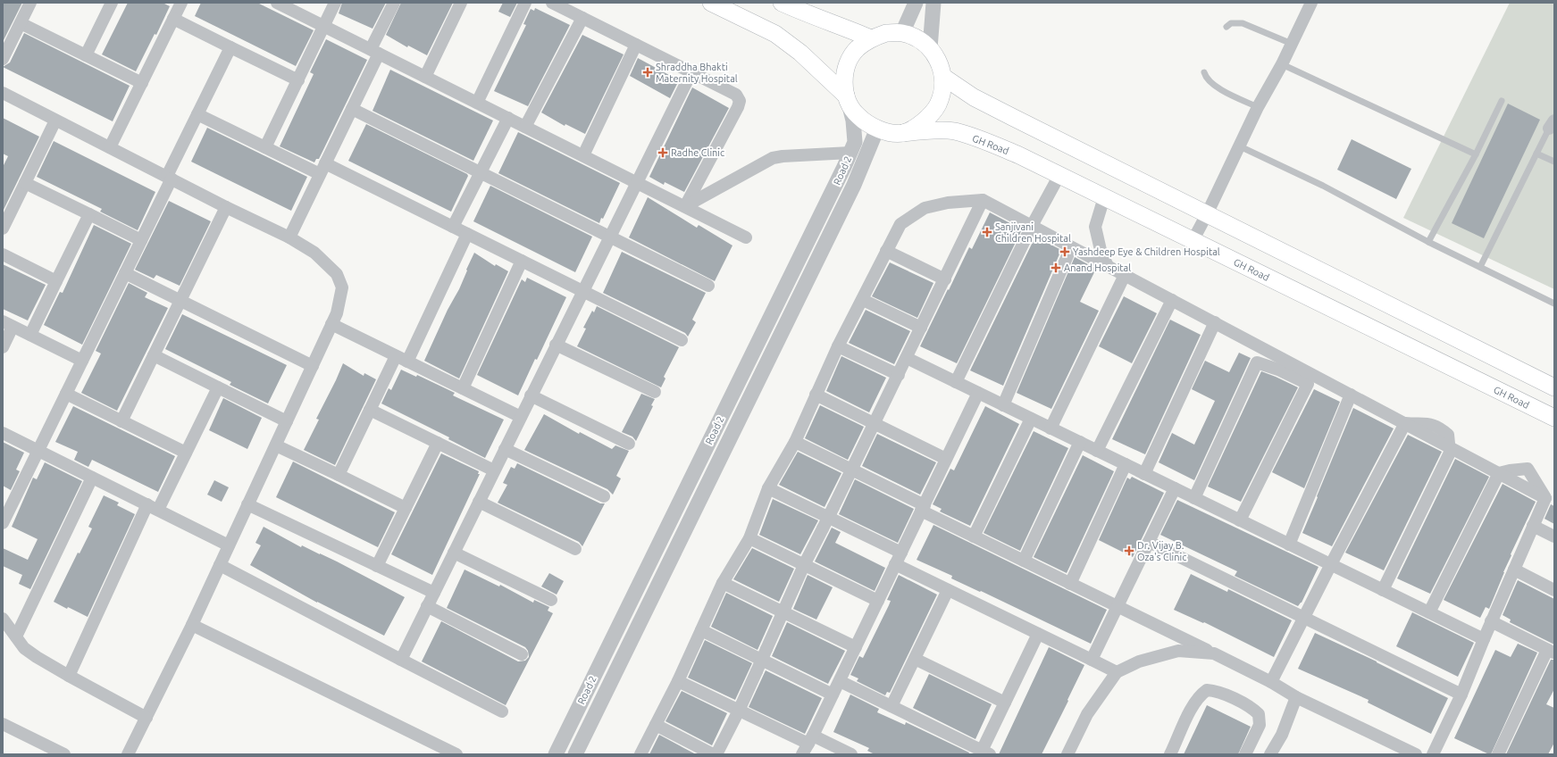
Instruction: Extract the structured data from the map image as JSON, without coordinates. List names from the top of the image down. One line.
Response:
{"streets":{"main road":["GH Road"],"street":["Road 2"]},"crossings":[["GH Road","Road 2"]],"places":{"health":["Shraddha Bhakti Maternity Hospital","Radhe Clinic","Sanjivani Children Hospital","Yashdeep Eye & Children Hospital","Anand Hospital","Dr. Vijay B. Oza's Clinic"]}}
